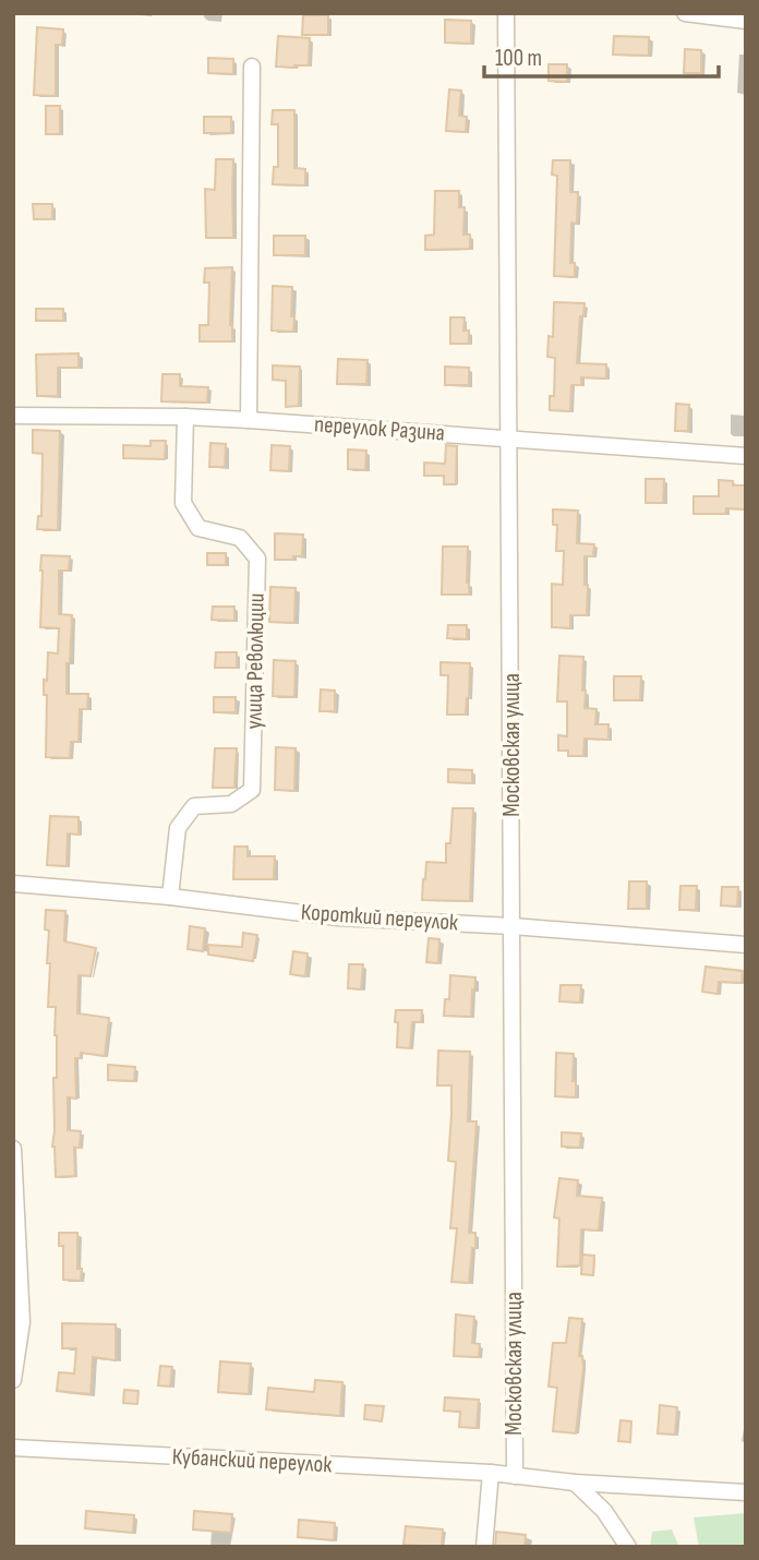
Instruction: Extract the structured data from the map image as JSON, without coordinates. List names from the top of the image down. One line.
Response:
{"streets":{"street":["переулок Разина","улица Революции","Московская улица","Короткий переулок","Кубанский переулок"]},"crossings":[["переулок Разина","улица Революции"],["переулок Разина","Московская улица"],["улица Революции","Короткий переулок"],["Московская улица","Короткий переулок"],["Московская улица","Кубанский переулок"]],"scale_bar":"100 m"}
